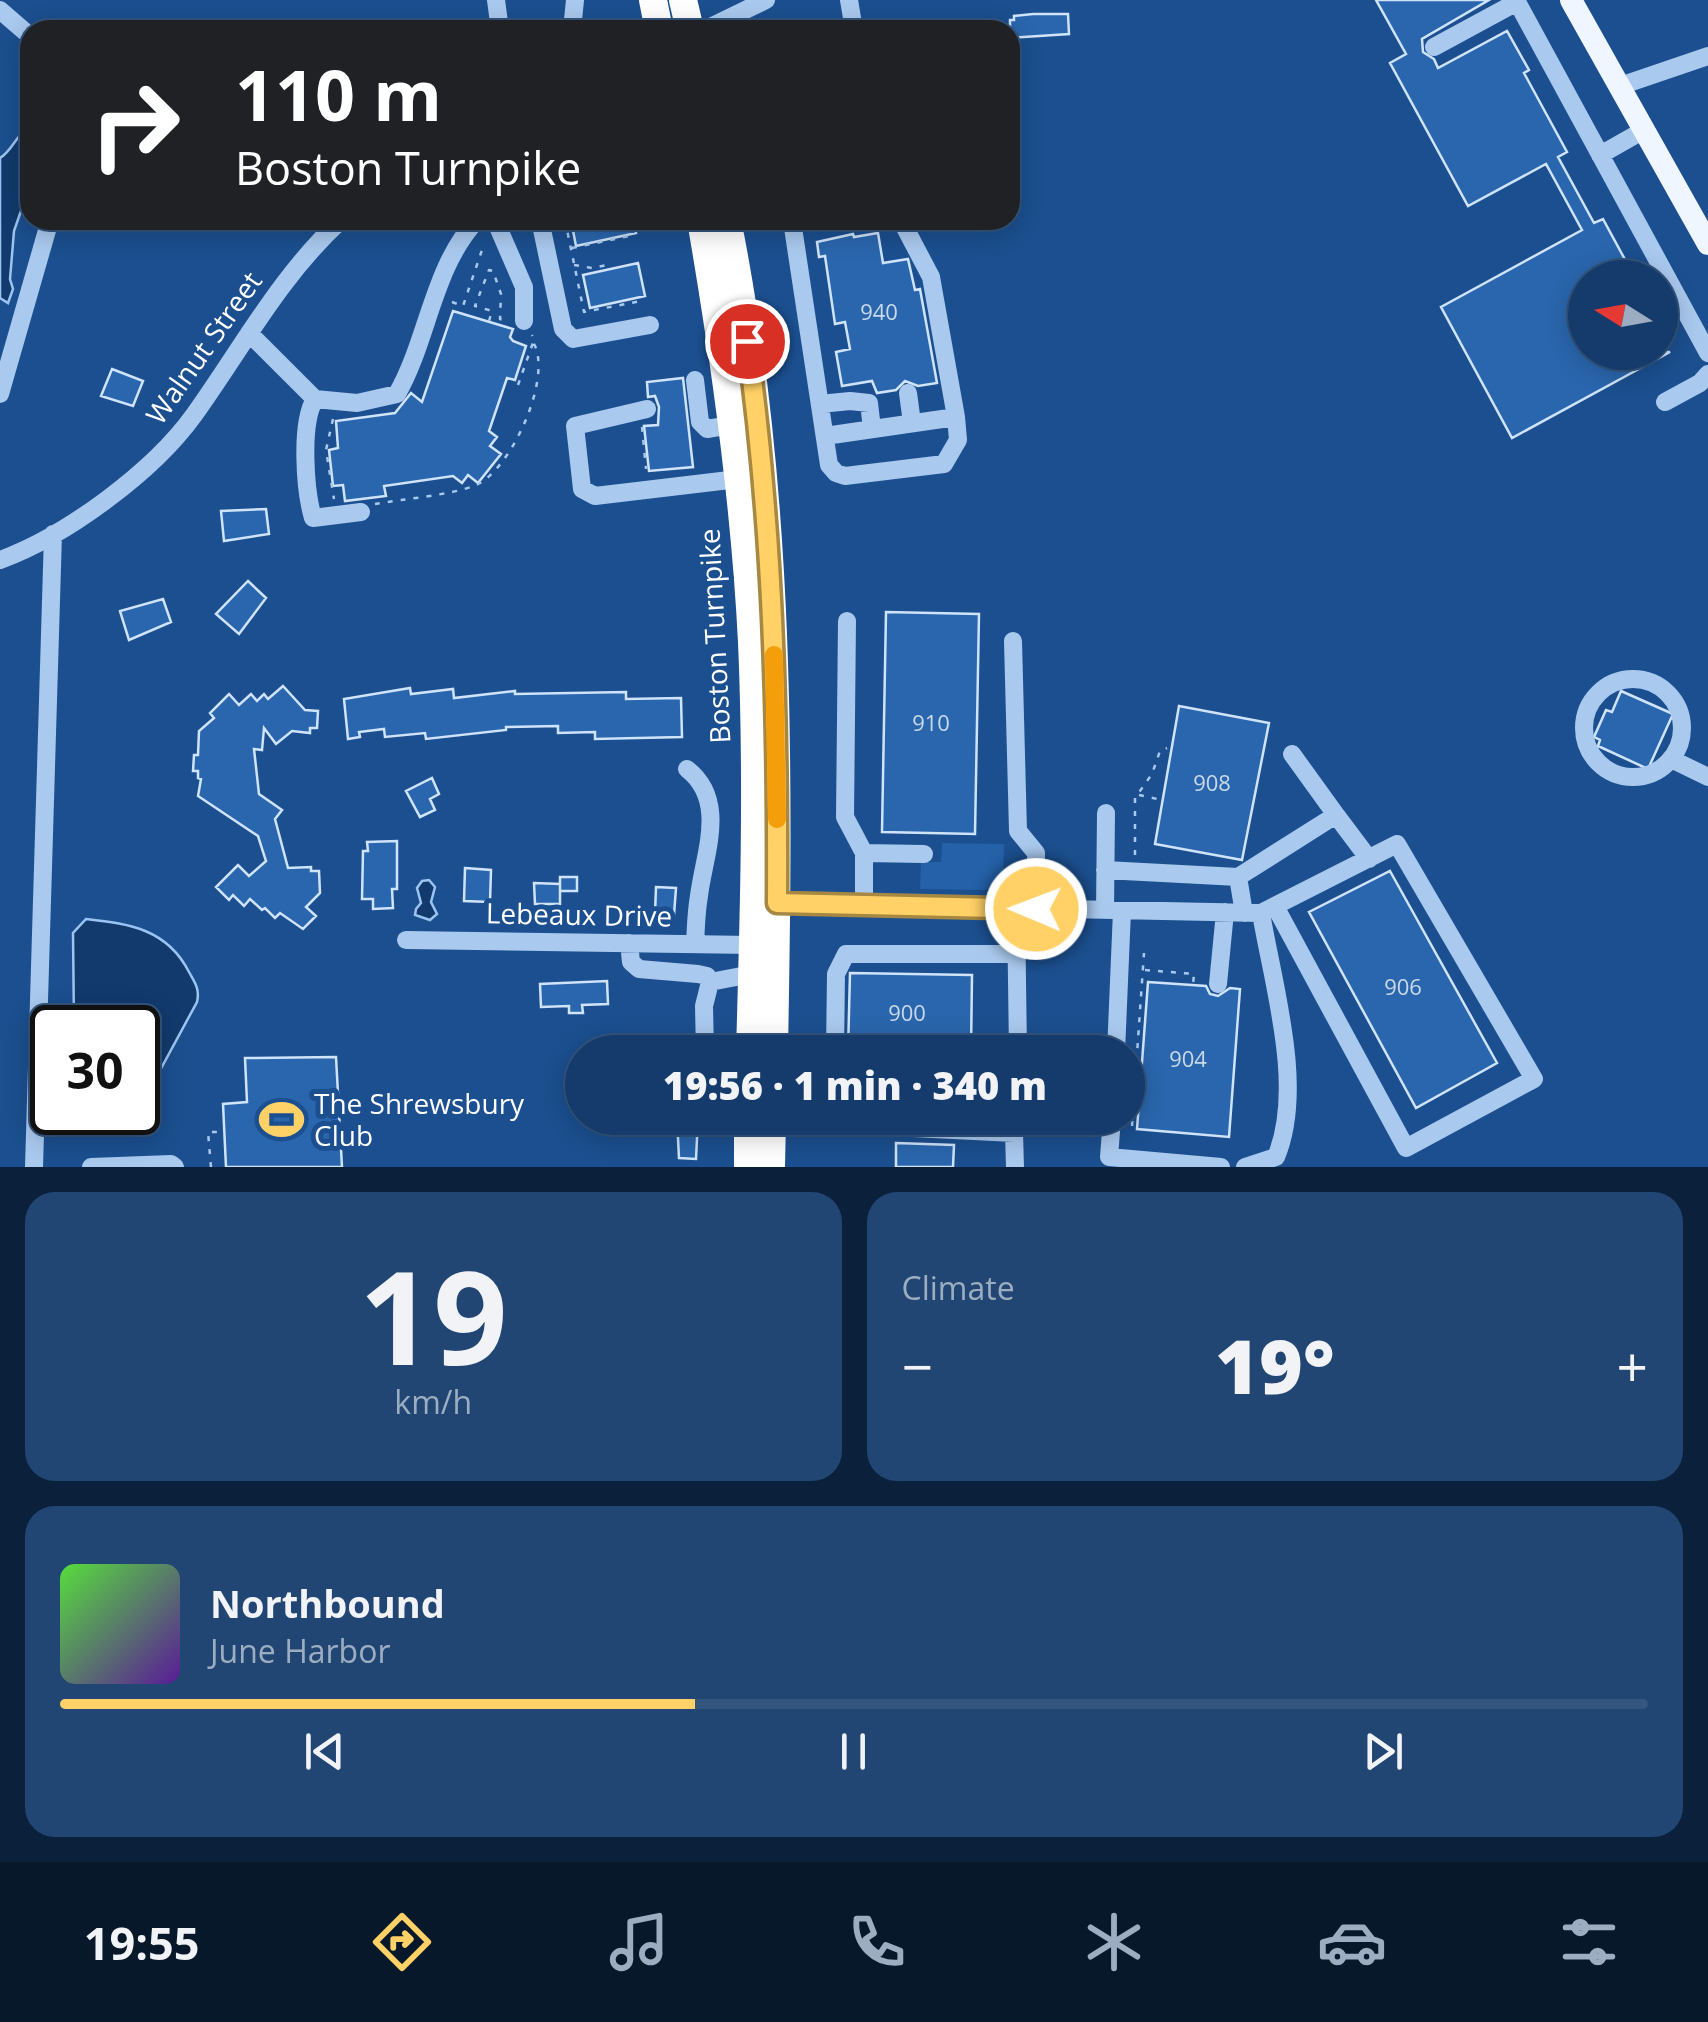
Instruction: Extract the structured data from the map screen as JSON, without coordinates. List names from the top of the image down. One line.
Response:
{"streets":{"highway":["Boston Turnpike"],"street":["Walnut Street","Lebeaux Drive"]},"crossings":[["Boston Turnpike","Lebeaux Drive"]],"places":{"sports":["The Shrewsbury Club"]},"house_numbers":["940","910","908","906","900","904"],"north":"left","page":{"turn":["110 m","Boston Turnpike"],"limit":"30","trip":"19:56 · 1 min · 340 m","tile":[["19","km/h"],"Climate"],"heat":["−","19°","+"],"song":["Northbound","June Harbor"],"tabs":"19:55"}}
